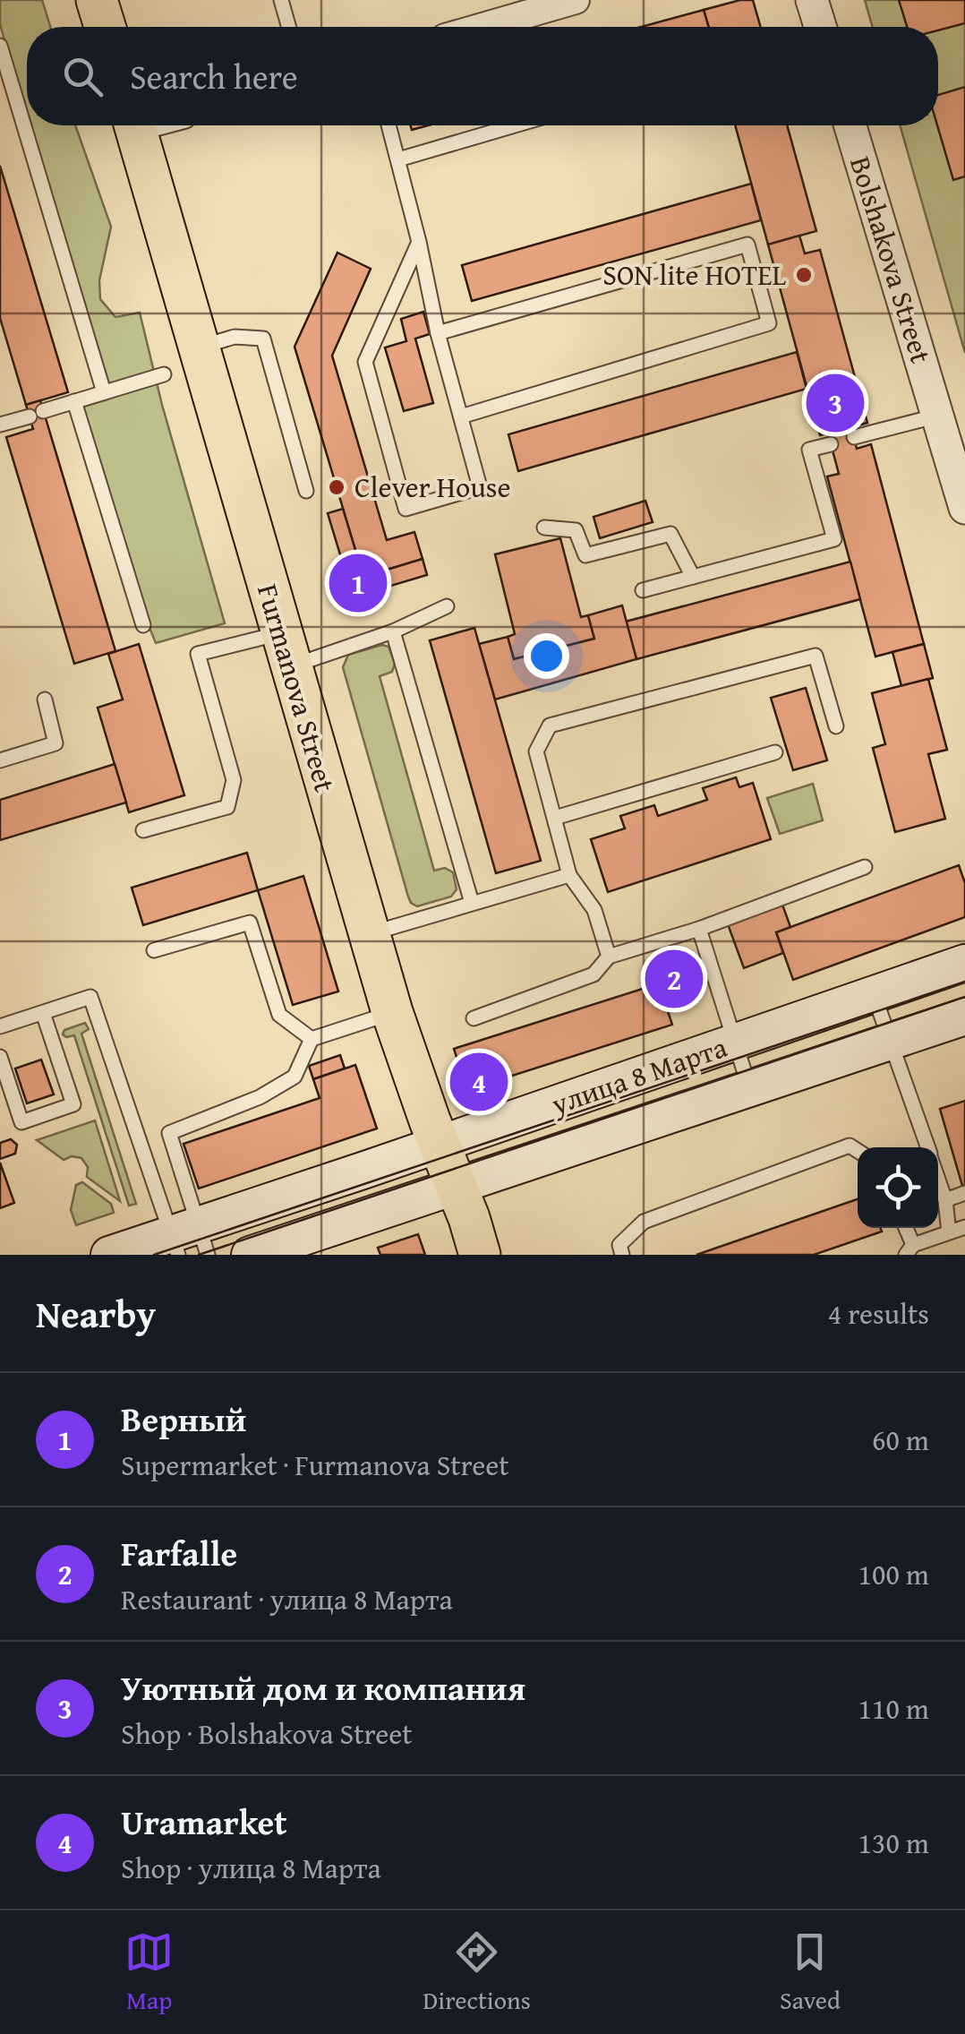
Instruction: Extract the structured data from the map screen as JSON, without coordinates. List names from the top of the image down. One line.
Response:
{"streets":{"main road":["Furmanova Street","улица 8 Марта"],"street":["Bolshakova Street"]},"crossings":[["Furmanova Street","улица 8 Марта"]],"places":["SON lite HOTEL","Clever House"],"page":{"search":"Search here","pins":["3","1","2","4"],"heading":["Nearby","4 results"],"list":[{"mark":"1","name":"Верный","note":"Supermarket · Furmanova Street","value":"60 m"},{"mark":"2","name":"Farfalle","note":"Restaurant · улица 8 Марта","value":"100 m"},{"mark":"3","name":"Уютный дом и компания","note":"Shop · Bolshakova Street","value":"110 m"},{"mark":"4","name":"Uramarket","note":"Shop · улица 8 Марта","value":"130 m"}],"nav":["Map","Directions","Saved"]}}
